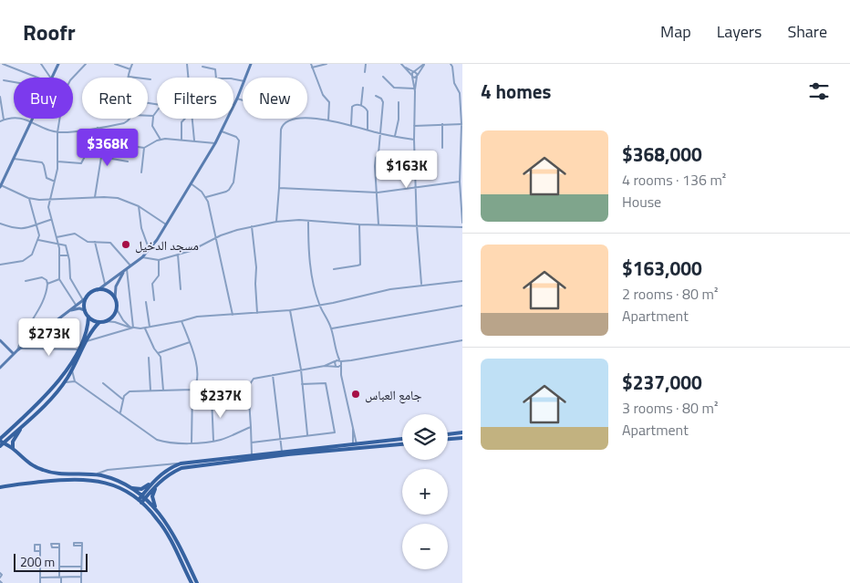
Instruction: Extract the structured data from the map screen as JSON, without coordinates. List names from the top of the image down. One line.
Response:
{"places":["مسجد الدخيل","جامع العباس"],"scale_bar":"200 m","page":{"header":"Roofr","nav":["Map","Layers","Share"],"heading":"4 homes","chip":["Buy","Rent","Filters","New"],"list":[{"name":"$368,000","note":"4 rooms · 136 m² · House"},{"name":"$163,000","note":"2 rooms · 80 m² · Apartment"},{"name":"$237,000","note":"3 rooms · 80 m² · Apartment"}],"price":["$368K","$163K","$273K","$237K"],"map_buttons":["+","−"],"scale":"200 m"}}
